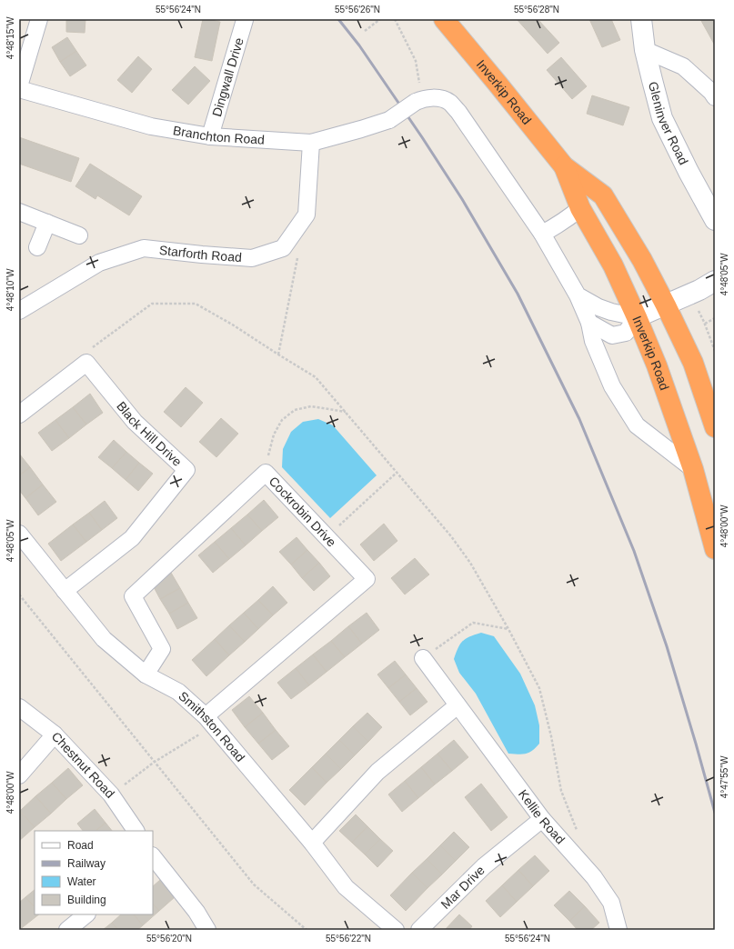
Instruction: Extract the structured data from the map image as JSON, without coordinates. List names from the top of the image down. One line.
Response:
{"streets":{"highway":["Inverkip Road"],"street":["Dingwall Drive","Gleninver Road","Branchton Road","Starforth Road","Black Hill Drive","Cockrobin Drive","Smithston Road","Chestnut Road","Kellie Road","Mar Drive"]},"crossings":[["Dingwall Drive","Branchton Road"],["Branchton Road","Starforth Road"],["Black Hill Drive","Smithston Road"],["Cockrobin Drive","Smithston Road"],["Kellie Road","Mar Drive"]],"legend":["Road","Railway","Water","Building"],"coordinates":["55°56'24\"N","55°56'26\"N","55°56'28\"N","4°48'15\"W","4°48'05\"W","4°48'10\"W","4°48'00\"W","4°47'55\"W","55°56'20\"N","55°56'22\"N"]}
